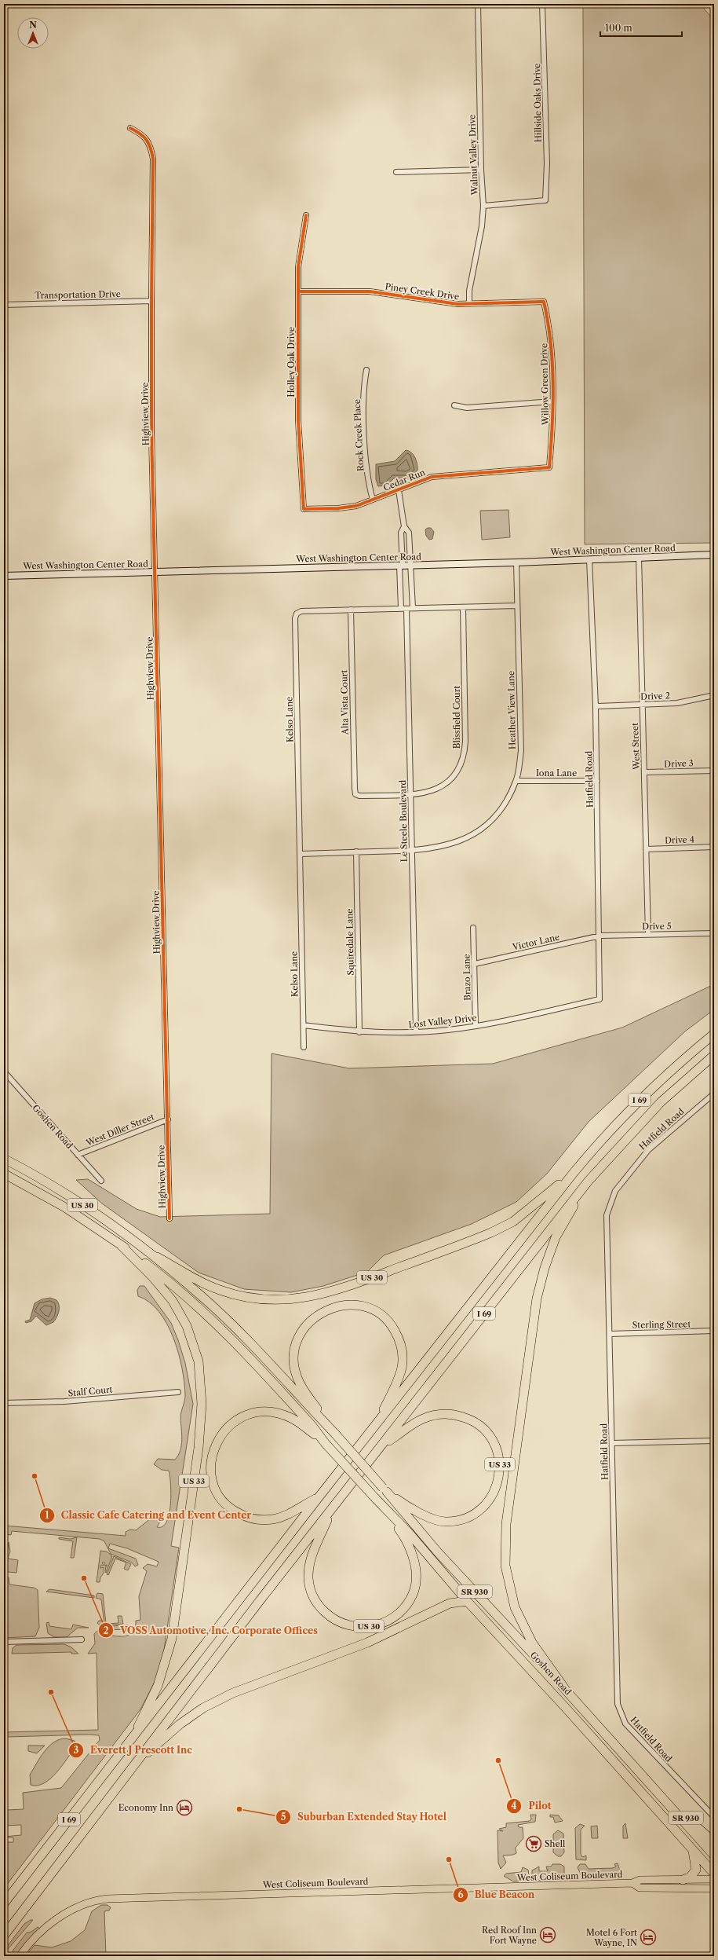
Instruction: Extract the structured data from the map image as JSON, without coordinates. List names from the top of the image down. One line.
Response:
{"streets":{"highway":["I 69","Goshen Road","US 30","US 33","SR 930"],"main road":["West Washington Center Road","West Coliseum Boulevard"],"street":["Hillside Oaks Drive","Walnut Valley Drive","Piney Creek Drive","Transportation Drive","Holley Oak Drive","Willow Green Drive","Highview Drive","Rock Creek Place","Cedar Run","Drive 2","Alta Vista Court","Heather View Lane","Blissfield Court","Kelso Lane","West Street","Drive 3","Iona Lane","Hatfield Road","Le Steele Boulevard","Drive 4","Drive 5","Squiredale Lane","Victor Lane","Brazo Lane","Lost Valley Drive","West Diller Street","Sterling Street","Stalf Court"]},"crossings":[["Hillside Oaks Drive","Walnut Valley Drive"],["Walnut Valley Drive","Piney Creek Drive"],["Piney Creek Drive","Holley Oak Drive"],["Piney Creek Drive","Willow Green Drive"],["Transportation Drive","Highview Drive"],["Holley Oak Drive","Cedar Run"],["Willow Green Drive","Cedar Run"],["Highview Drive","West Washington Center Road"],["Highview Drive","West Diller Street"],["Rock Creek Place","Cedar Run"],["West Washington Center Road","Heather View Lane"],["West Washington Center Road","West Street"],["West Washington Center Road","Hatfield Road"],["West Washington Center Road","Le Steele Boulevard"],["Drive 2","West Street"],["Drive 2","Hatfield Road"],["Alta Vista Court","Blissfield Court"],["Alta Vista Court","Kelso Lane"],["Heather View Lane","Kelso Lane"],["Heather View Lane","Iona Lane"],["Heather View Lane","Le Steele Boulevard"],["Heather View Lane","Squiredale Lane"],["Blissfield Court","Kelso Lane"],["Blissfield Court","Le Steele Boulevard"],["Kelso Lane","Le Steele Boulevard"],["Kelso Lane","Lost Valley Drive"],["West Street","Drive 3"],["West Street","Drive 4"],["West Street","Drive 5"],["Iona Lane","Hatfield Road"],["Hatfield Road","Drive 5"],["Hatfield Road","Victor Lane"],["Hatfield Road","Lost Valley Drive"],["Hatfield Road","Sterling Street"],["Le Steele Boulevard","Lost Valley Drive"],["Drive 5","Victor Lane"],["Squiredale Lane","Lost Valley Drive"],["Victor Lane","Brazo Lane"],["Brazo Lane","Lost Valley Drive"],["I 69","US 30"],["I 69","US 33"],["Goshen Road","West Diller Street"],["Goshen Road","US 33"],["Goshen Road","SR 930"],["US 30","US 33"],["US 30","SR 930"]],"places":{"other":["Classic Cafe Catering and Event Center","VOSS Automotive, Inc. Corporate Offices","Everett J Prescott Inc","Pilot","Suburban Extended Stay Hotel","Blue Beacon"],"hotel":["Economy Inn","Red Roof Inn Fort Wayne","Motel 6 Fort Wayne, IN"],"supermarket":["Shell"]},"scale_bar":"100 m","north":"top"}
